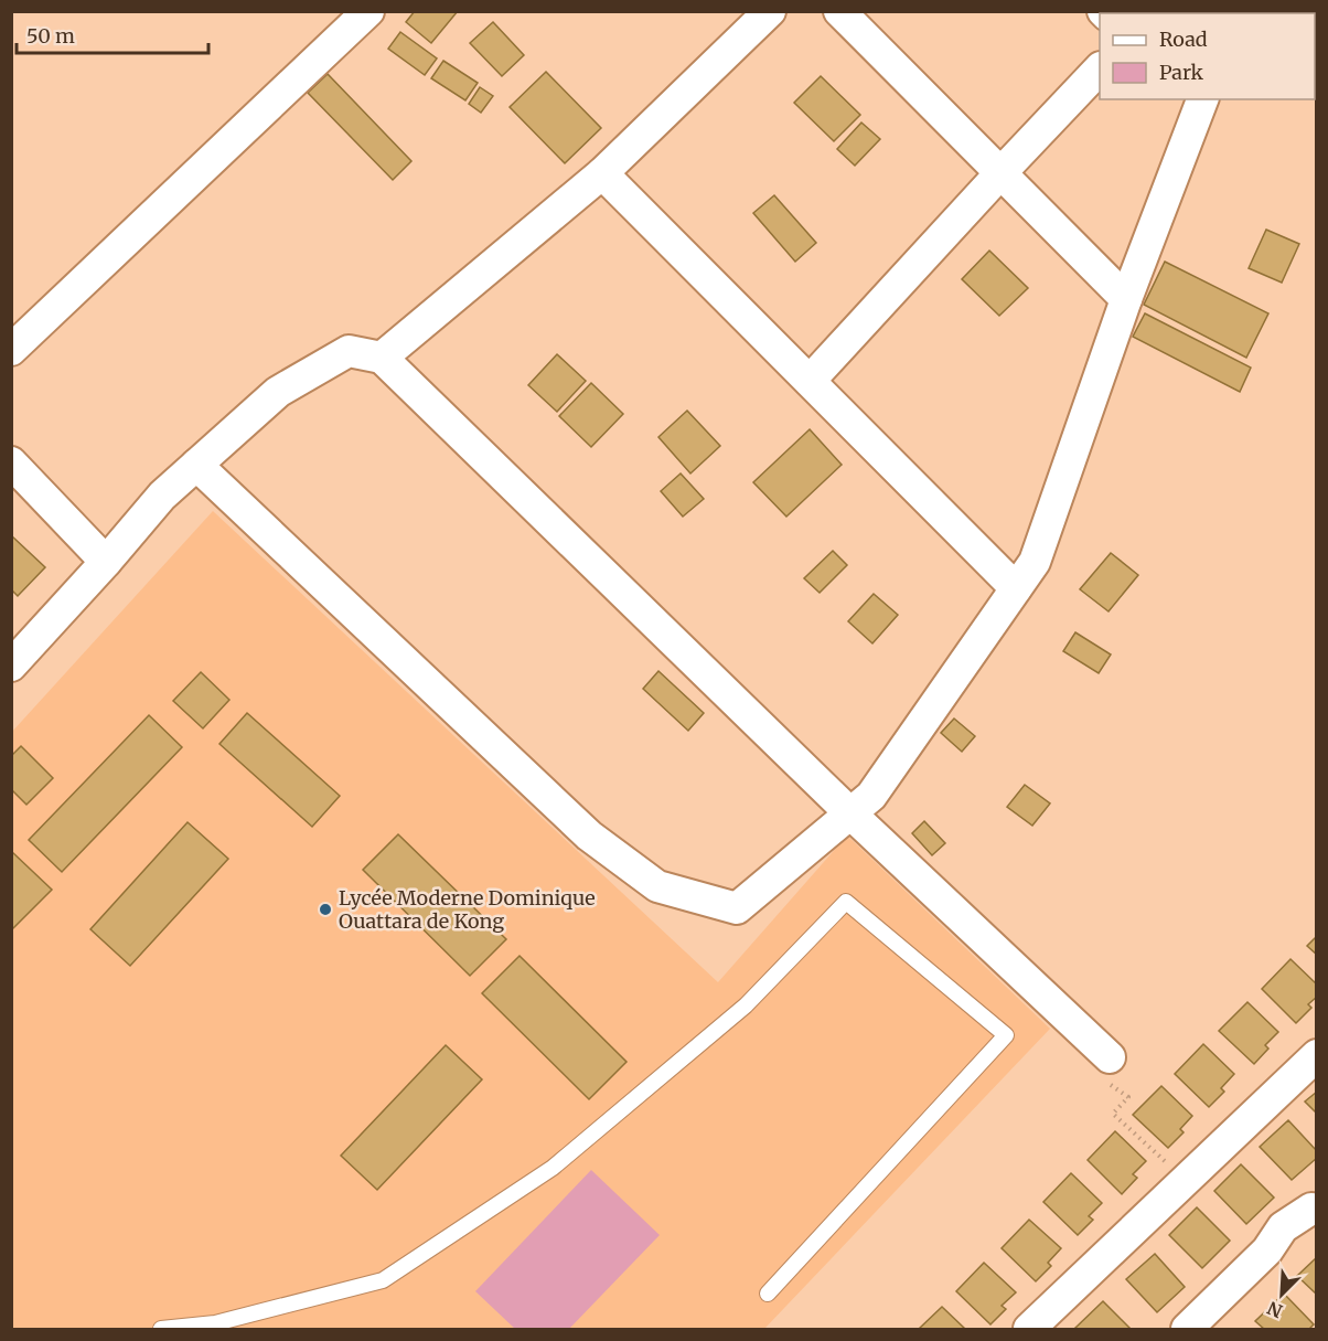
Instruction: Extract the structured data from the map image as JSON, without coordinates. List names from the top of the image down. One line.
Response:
{"places":["Lycée Moderne Dominique Ouattara de Kong"],"legend":["Road","Park"],"scale_bar":"50 m","north":"bottom left"}
